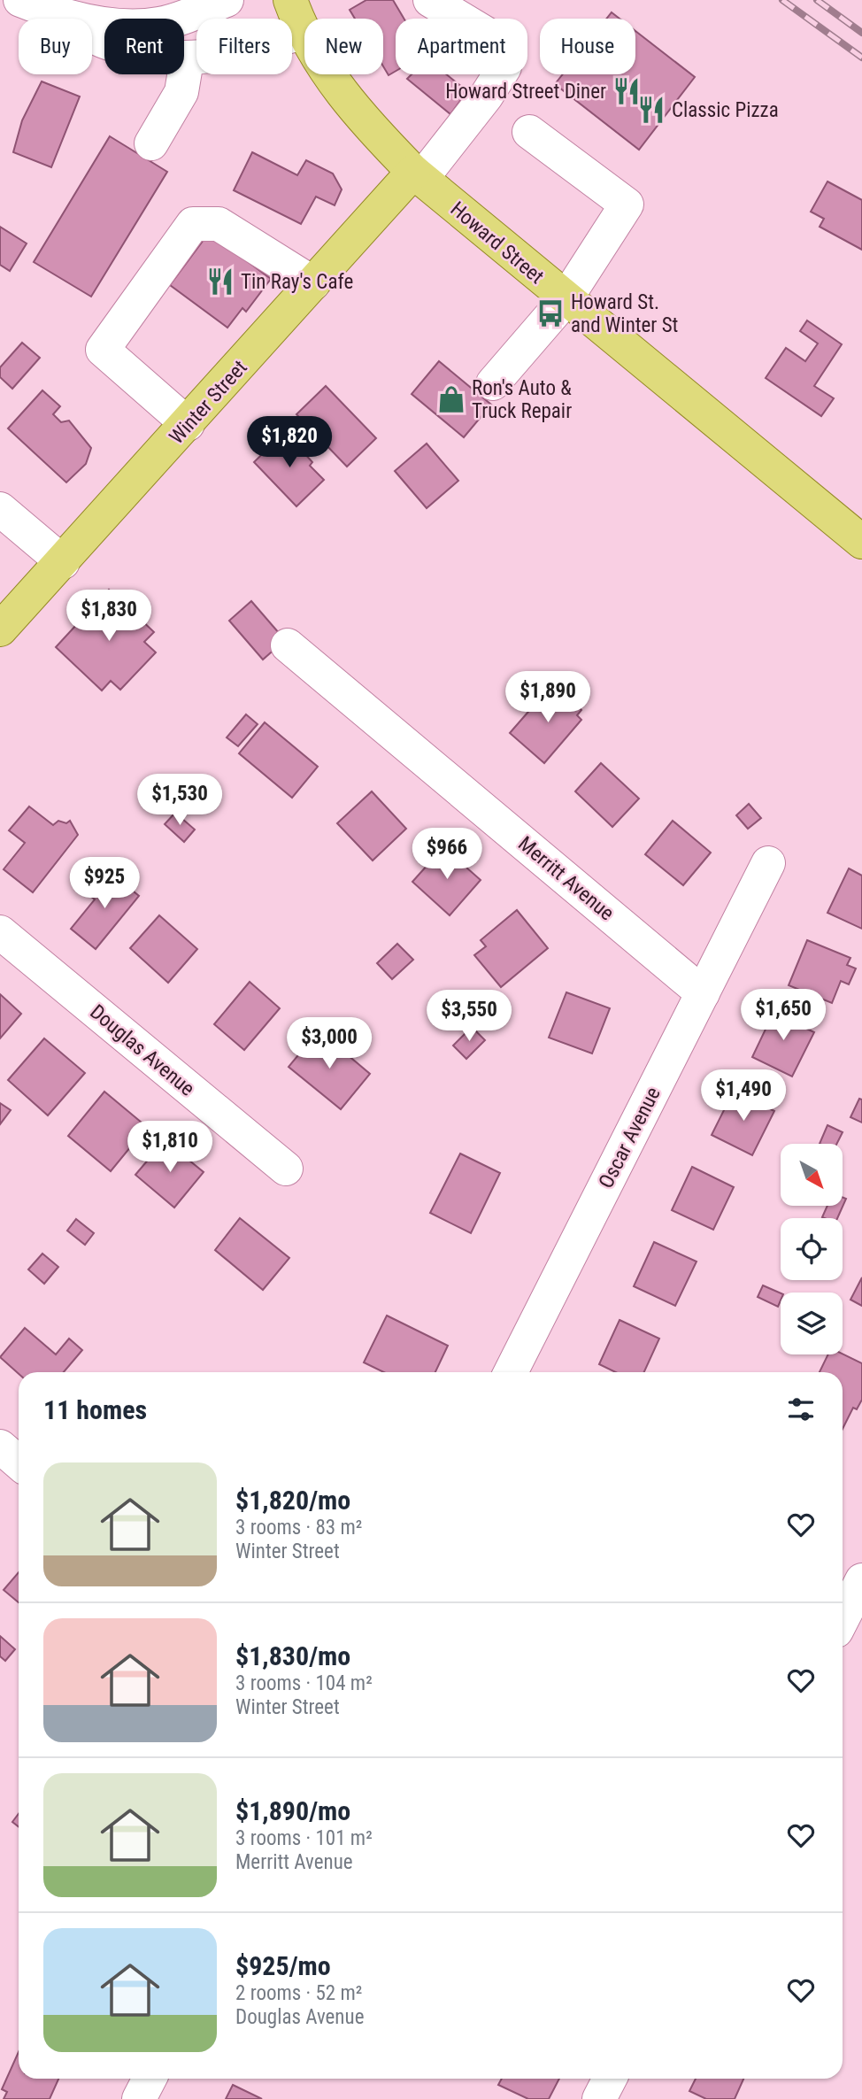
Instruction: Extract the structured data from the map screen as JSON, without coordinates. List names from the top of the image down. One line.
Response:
{"streets":{"main road":["Howard Street","Winter Street"],"street":["Merritt Avenue","Douglas Avenue","Oscar Avenue"]},"crossings":[["Howard Street","Winter Street"],["Merritt Avenue","Oscar Avenue"]],"places":{"restaurant":["Howard Street Diner","Classic Pizza","Tin Ray's Cafe"],"bus stop":["Howard St. and Winter St"],"shop":["Ron's Auto & Truck Repair"]},"north":"bottom right","page":{"chip":["Buy","Rent","Filters","New","Apartment","House"],"price":["$1,820","$1,830","$1,890","$1,530","$966","$925","$1,650","$3,550","$3,000","$1,490","$1,810"],"heading":"11 homes","list":[{"name":"$1,820/mo","note":"3 rooms · 83 m² · Winter Street"},{"name":"$1,830/mo","note":"3 rooms · 104 m² · Winter Street"},{"name":"$1,890/mo","note":"3 rooms · 101 m² · Merritt Avenue"},{"name":"$925/mo","note":"2 rooms · 52 m² · Douglas Avenue"}]}}
